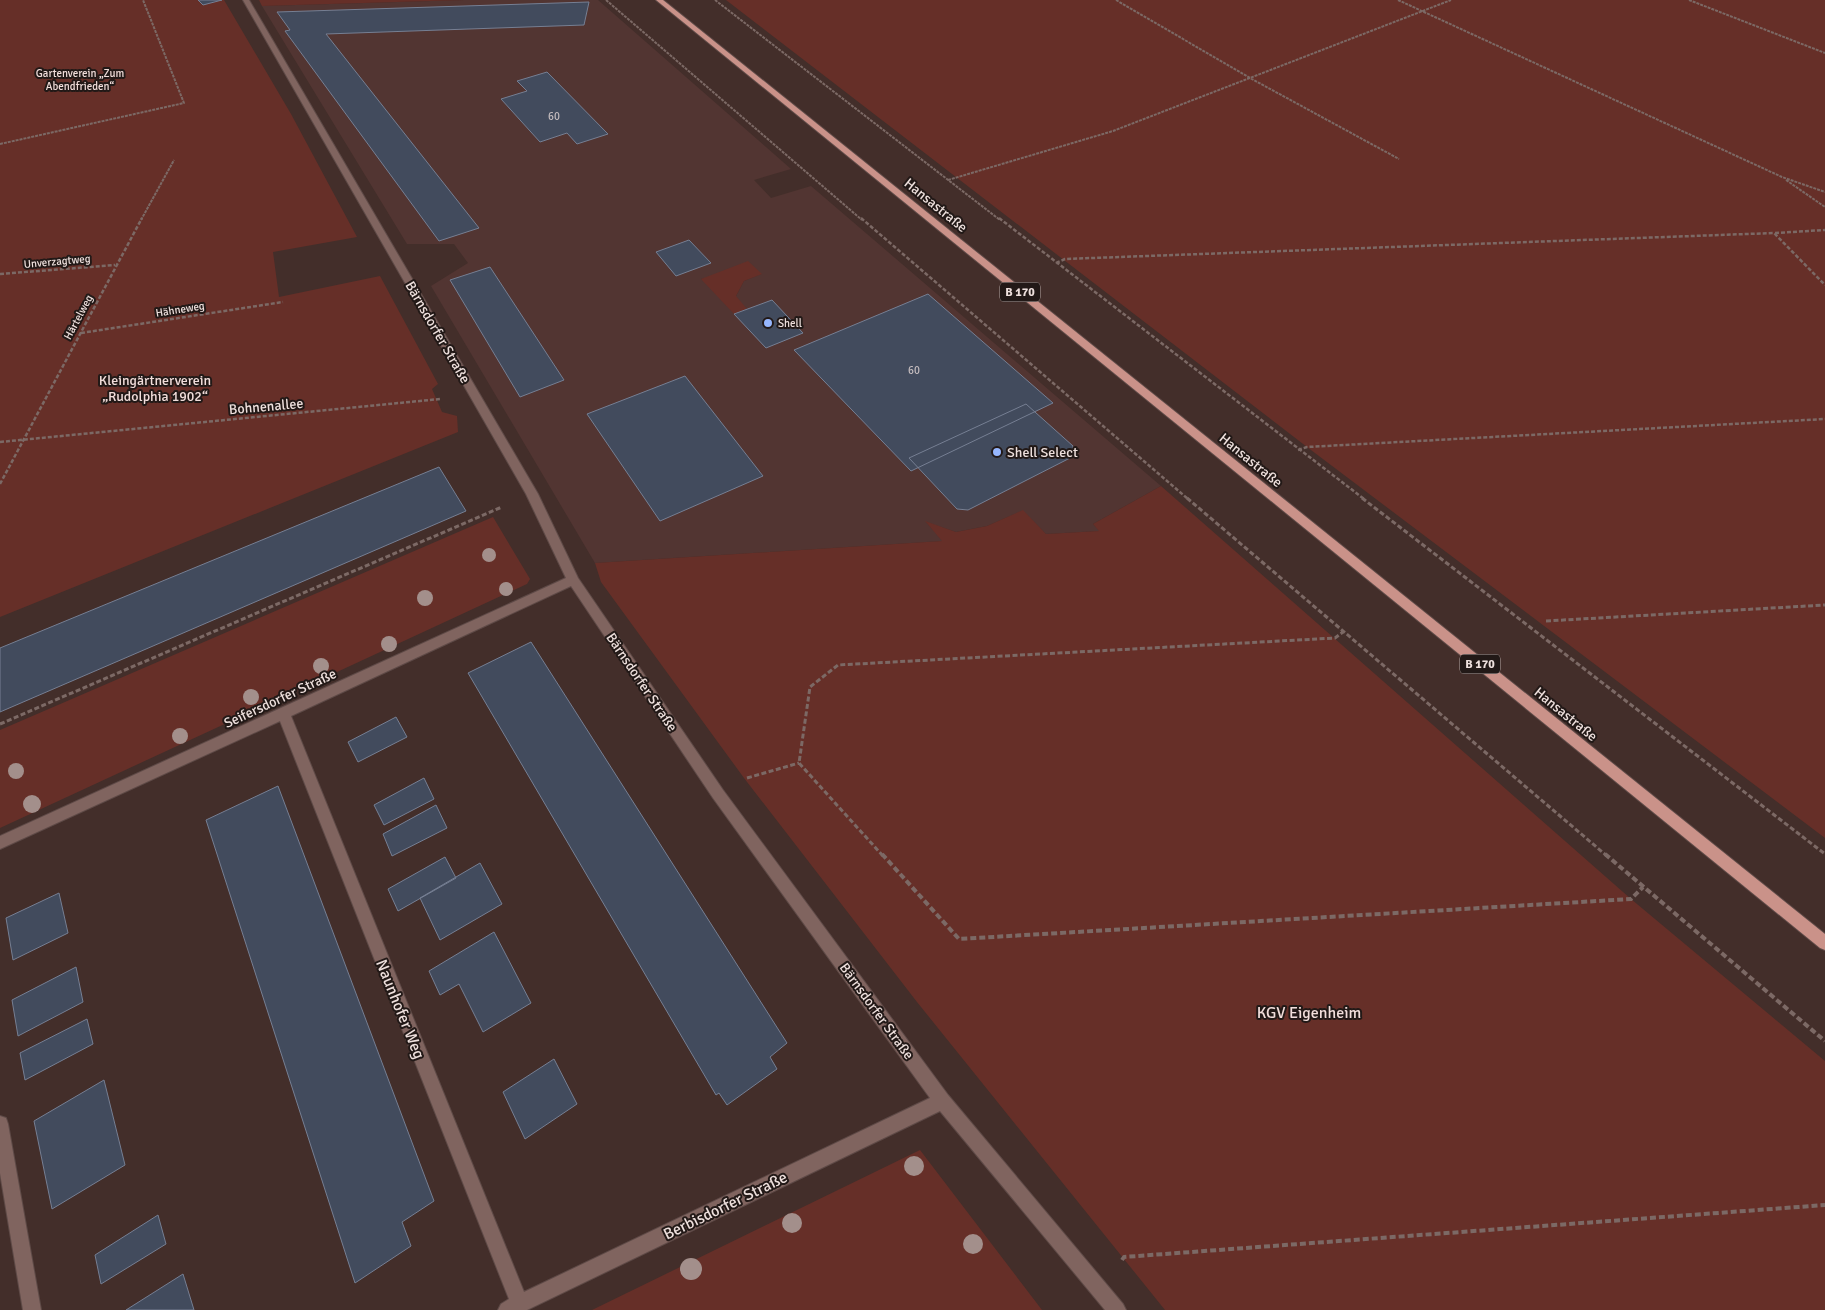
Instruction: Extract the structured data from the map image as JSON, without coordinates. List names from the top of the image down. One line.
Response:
{"streets":{"main road":["Hansastraße","B 170"],"street":["Bärnsdorfer Straße","Seifersdorfer Straße","Naunhofer Weg","Berbisdorfer Straße"],"path":["Unverzagtweg","Hähneweg","Härtelweg","Bohnenallee"]},"crossings":[["Unverzagtweg","Härtelweg"],["Hähneweg","Härtelweg"],["Härtelweg","Bohnenallee"],["Bärnsdorfer Straße","Bohnenallee"],["Bärnsdorfer Straße","Seifersdorfer Straße"],["Bärnsdorfer Straße","Berbisdorfer Straße"],["Seifersdorfer Straße","Naunhofer Weg"],["Naunhofer Weg","Berbisdorfer Straße"]],"parks":["Gartenverein „Zum Abendfrieden“","Kleingärtnerverein „Rudolphia 1902“","KGV Eigenheim"],"places":["Shell","Shell Select"],"house_numbers":["60","60"]}
